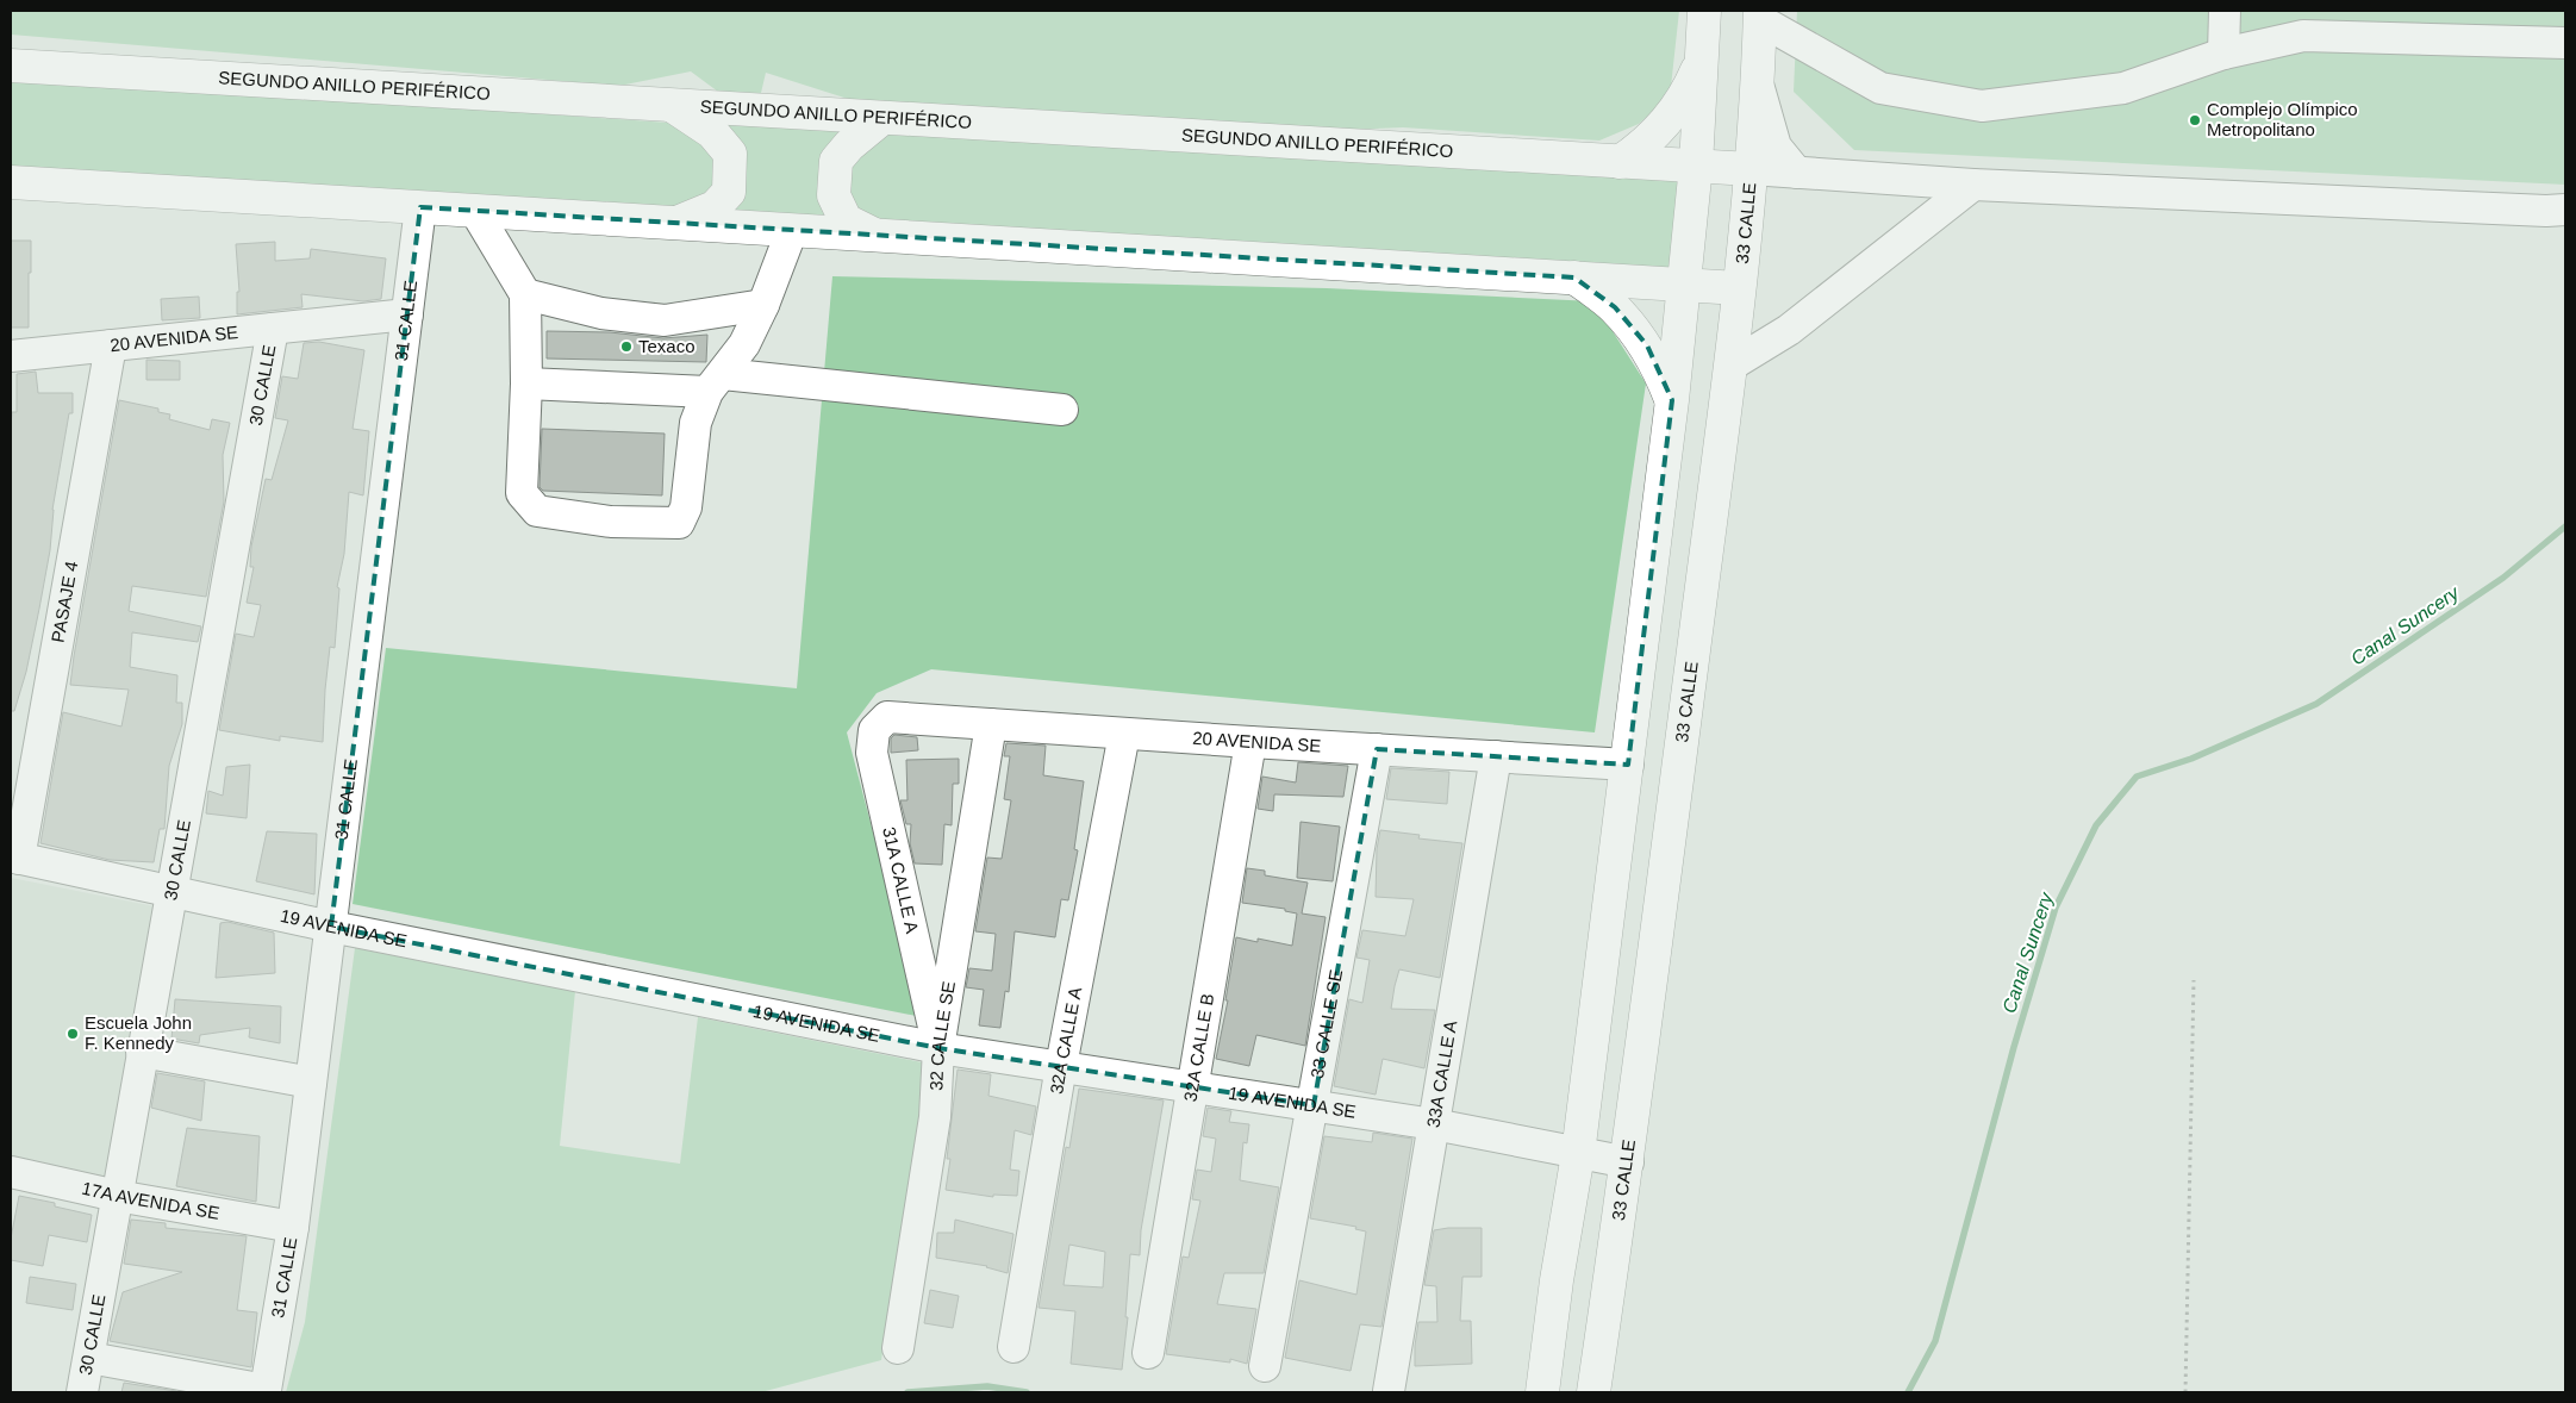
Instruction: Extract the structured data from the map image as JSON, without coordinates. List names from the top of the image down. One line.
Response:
{"streets":{"main road":["SEGUNDO ANILLO PERIFÉRICO","33 CALLE"],"street":["31 CALLE","20 AVENIDA SE","30 CALLE","PASAJE 4","31A CALLE A","19 AVENIDA SE","33 CALLE SE","32 CALLE SE","32A CALLE A","32A CALLE B","33A CALLE A","17A AVENIDA SE"]},"crossings":[["SEGUNDO ANILLO PERIFÉRICO","33 CALLE"],["33 CALLE","19 AVENIDA SE"],["31 CALLE","20 AVENIDA SE"],["31 CALLE","30 CALLE"],["31 CALLE","19 AVENIDA SE"],["31 CALLE","17A AVENIDA SE"],["20 AVENIDA SE","30 CALLE"],["20 AVENIDA SE","PASAJE 4"],["20 AVENIDA SE","31A CALLE A"],["20 AVENIDA SE","33 CALLE SE"],["20 AVENIDA SE","32 CALLE SE"],["20 AVENIDA SE","32A CALLE A"],["20 AVENIDA SE","32A CALLE B"],["20 AVENIDA SE","33A CALLE A"],["30 CALLE","19 AVENIDA SE"],["30 CALLE","17A AVENIDA SE"],["PASAJE 4","19 AVENIDA SE"],["31A CALLE A","19 AVENIDA SE"],["31A CALLE A","32 CALLE SE"],["19 AVENIDA SE","33 CALLE SE"],["19 AVENIDA SE","32 CALLE SE"],["19 AVENIDA SE","32A CALLE A"],["19 AVENIDA SE","32A CALLE B"],["19 AVENIDA SE","33A CALLE A"]],"water":["Canal Suncery"],"places":["Complejo Olímpico Metropolitano","Texaco","Escuela John F. Kennedy"]}
